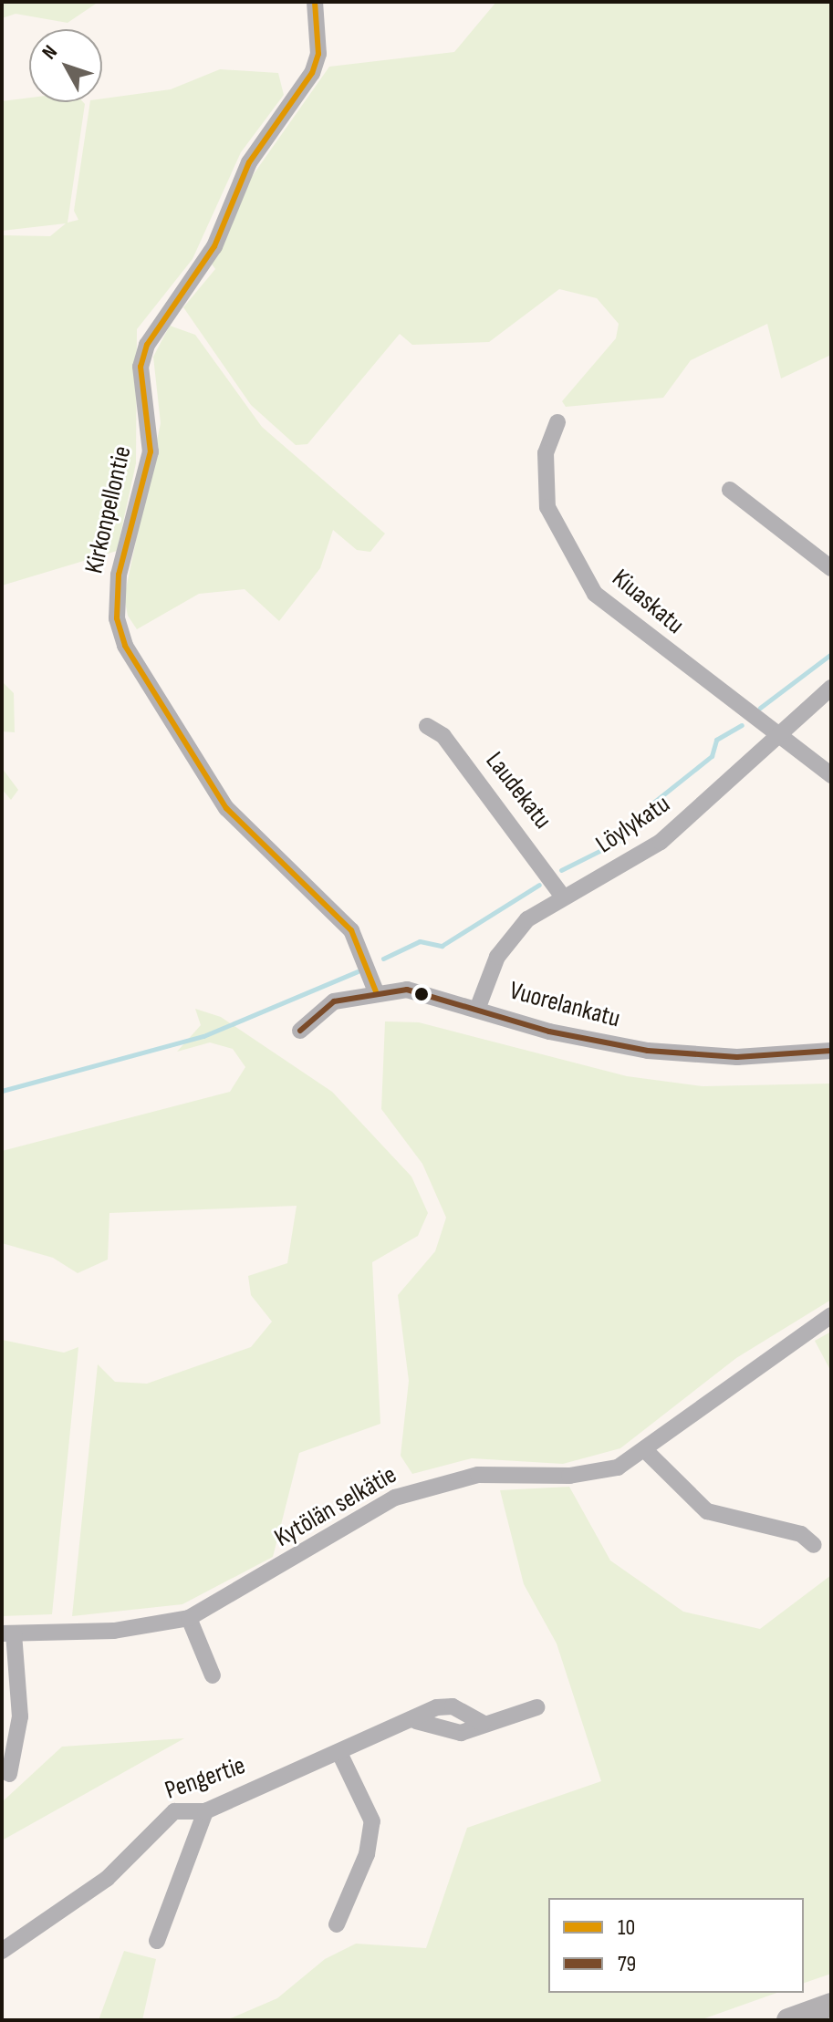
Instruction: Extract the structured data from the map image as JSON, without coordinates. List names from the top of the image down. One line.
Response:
{"streets":{"street":["Kirkonpellontie","Kiuaskatu","Laudekatu","Löylykatu","Vuorelankatu","Kytölän selkätie","Pengertie"]},"crossings":[["Kirkonpellontie","Vuorelankatu"],["Kiuaskatu","Löylykatu"],["Laudekatu","Löylykatu"],["Löylykatu","Vuorelankatu"]],"lines":["transit line 10","transit line 79"],"legend":["10","79"],"north":"top left"}
